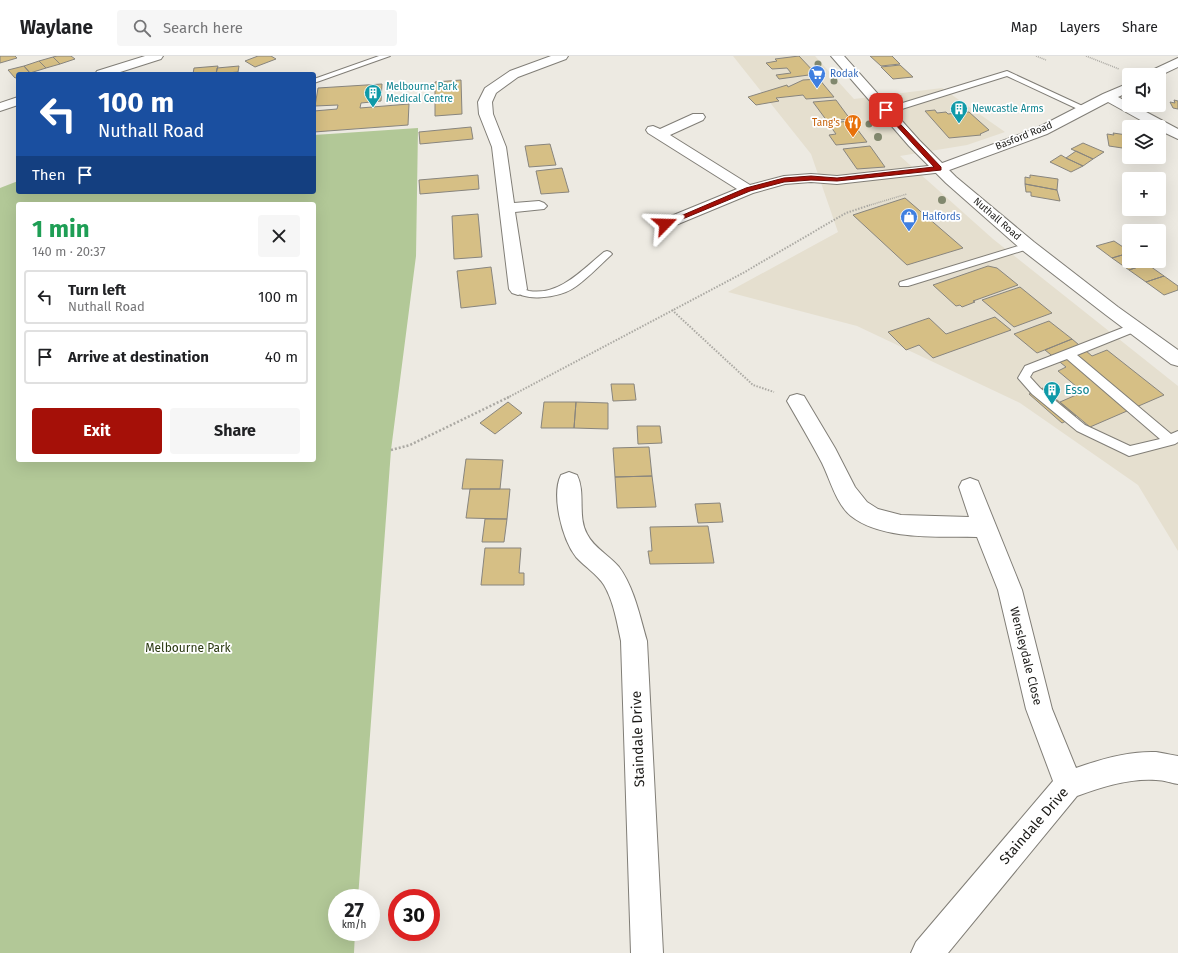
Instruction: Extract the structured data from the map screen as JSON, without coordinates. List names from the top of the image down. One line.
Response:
{"streets":{"main road":["Basford Road","Nuthall Road","Wensleydale Close","Staindale Drive"]},"crossings":[["Basford Road","Nuthall Road"],["Wensleydale Close","Staindale Drive"]],"parks":["Melbourne Park"],"places":{"supermarket":["Rodak"],"building":["Melbourne Park Medical Centre","Newcastle Arms","Esso"],"restaurant":["Tang's"],"shop":["Halfords"]},"page":{"header":"Waylane","search":"Search here","nav":["Map","Layers","Share"],"map_buttons":["+","−"],"turn":["100 m","Nuthall Road"],"then":"Then","heading":["1 min","140 m · 20:37"],"list":[{"name":"Turn left","note":"Nuthall Road","value":"100 m"},{"name":"Arrive at destination","value":"40 m"}],"buttons":["Exit","Share"],"speed":"27 km/h","limit":"30"}}
